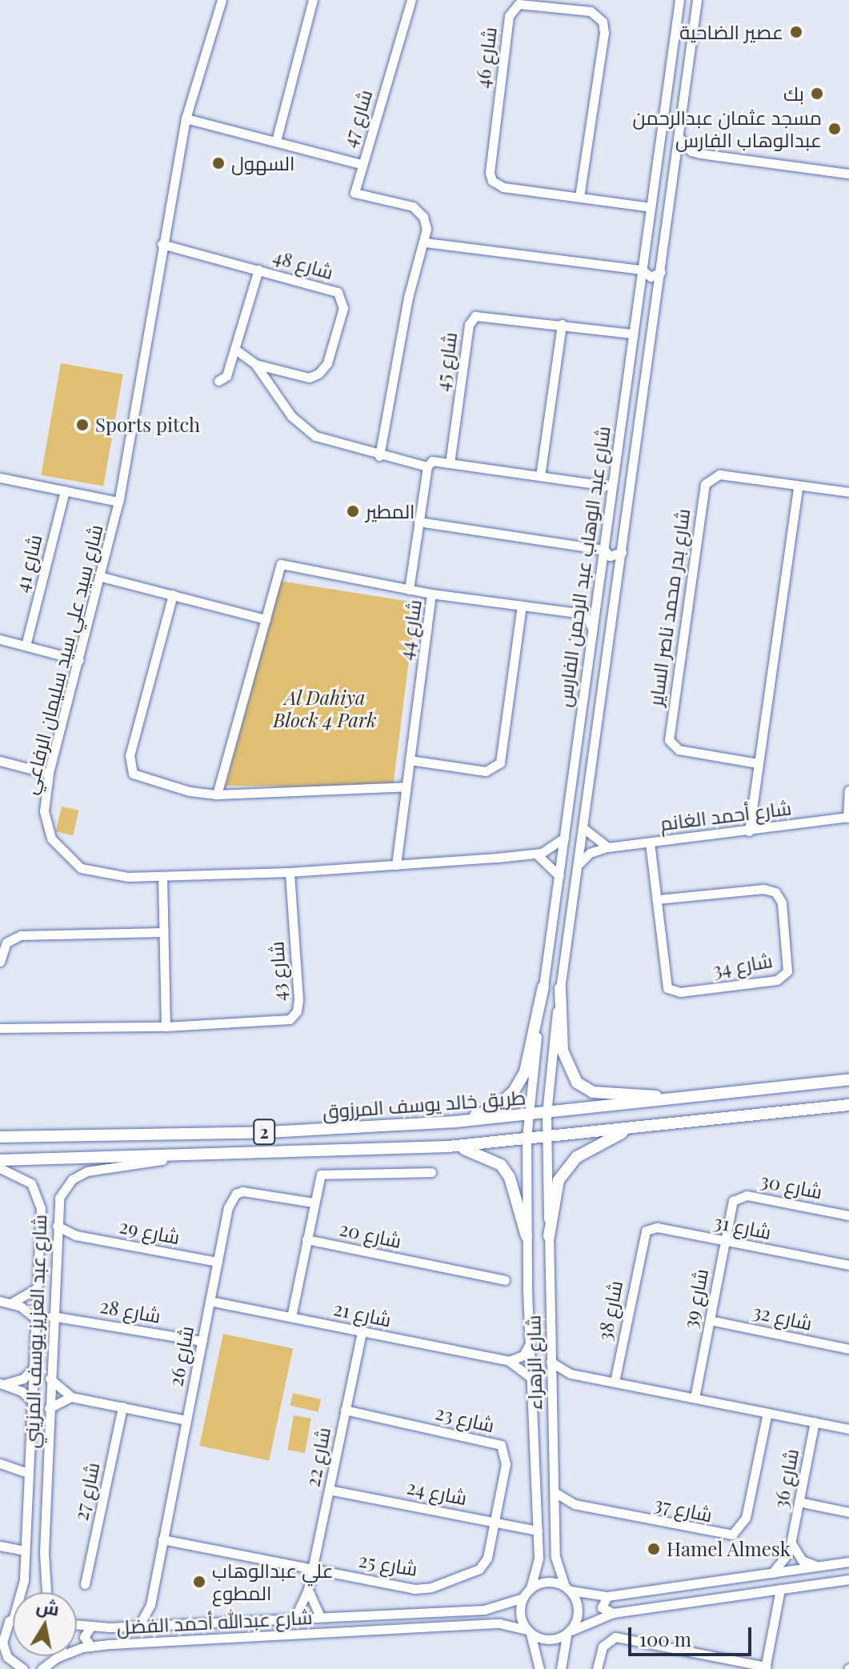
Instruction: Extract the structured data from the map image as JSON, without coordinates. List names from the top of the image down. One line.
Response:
{"streets":{"main road":["طريق خالد يوسف المرزوق","2"],"street":["شارع 46","شارع 47","شارع 48","شارع 45","شارع 41","شارع عبد الوهاب عبد الرحمن الفارس","شارع بدر محمد ناصر الساير","شارع 44","شارع سيد علي سيد سليمان الرفاعي","شارع أحمد الغانم","شارع 34","شارع 43","شارع 30","شارع 31","شارع 29","شارع 20","شارع 39","شارع 28","شارع 38","شارع 21","شارع 32","شارع عبد العزيز يوسف المزيني","شارع 26","شارع الزهراء","شارع 23","شارع 22","شارع 36","شارع 27","شارع 24","شارع 37","شارع 25","شارع عبدالله أحمد الفضل"]},"crossings":[["شارع 46","شارع عبد الوهاب عبد الرحمن الفارس"],["شارع 47","شارع سيد علي سيد سليمان الرفاعي"],["شارع 48","شارع سيد علي سيد سليمان الرفاعي"],["شارع 45","شارع عبد الوهاب عبد الرحمن الفارس"],["شارع عبد الوهاب عبد الرحمن الفارس","شارع سيد علي سيد سليمان الرفاعي"],["شارع عبد الوهاب عبد الرحمن الفارس","شارع أحمد الغانم"],["شارع عبد الوهاب عبد الرحمن الفارس","طريق خالد يوسف المرزوق"],["شارع عبد الوهاب عبد الرحمن الفارس","2"],["شارع عبد الوهاب عبد الرحمن الفارس","شارع الزهراء"],["شارع 44","شارع سيد علي سيد سليمان الرفاعي"],["شارع سيد علي سيد سليمان الرفاعي","شارع 43"],["شارع أحمد الغانم","شارع 34"],["2","شارع عبد العزيز يوسف المزيني"],["2","شارع الزهراء"],["شارع 30","شارع 39"],["شارع 31","شارع 39"],["شارع 31","شارع 38"],["شارع 29","شارع عبد العزيز يوسف المزيني"],["شارع 29","شارع 26"],["شارع 39","شارع 32"],["شارع 28","شارع عبد العزيز يوسف المزيني"],["شارع 28","شارع 26"],["شارع 21","شارع 26"],["شارع 21","شارع الزهراء"],["شارع 21","شارع 22"],["شارع 26","شارع 25"],["شارع 26","شارع عبدالله أحمد الفضل"],["شارع الزهراء","شارع 24"],["شارع الزهراء","شارع 37"],["شارع الزهراء","شارع عبدالله أحمد الفضل"],["شارع 23","شارع 22"],["شارع 23","شارع 24"],["شارع 23","شارع 25"],["شارع 22","شارع 24"],["شارع 22","شارع 25"],["شارع 22","شارع عبدالله أحمد الفضل"]],"parks":["Al Dahiya Block 4 Park"],"places":["عصير الضاحية","بك","مسجد عثمان عبدالرحمن عبدالوهاب الفارس","السهول","Sports pitch","المطير","Hamel Almesk","علي عبدالوهاب المطوع"],"scale_bar":"100 m","north":"top"}
